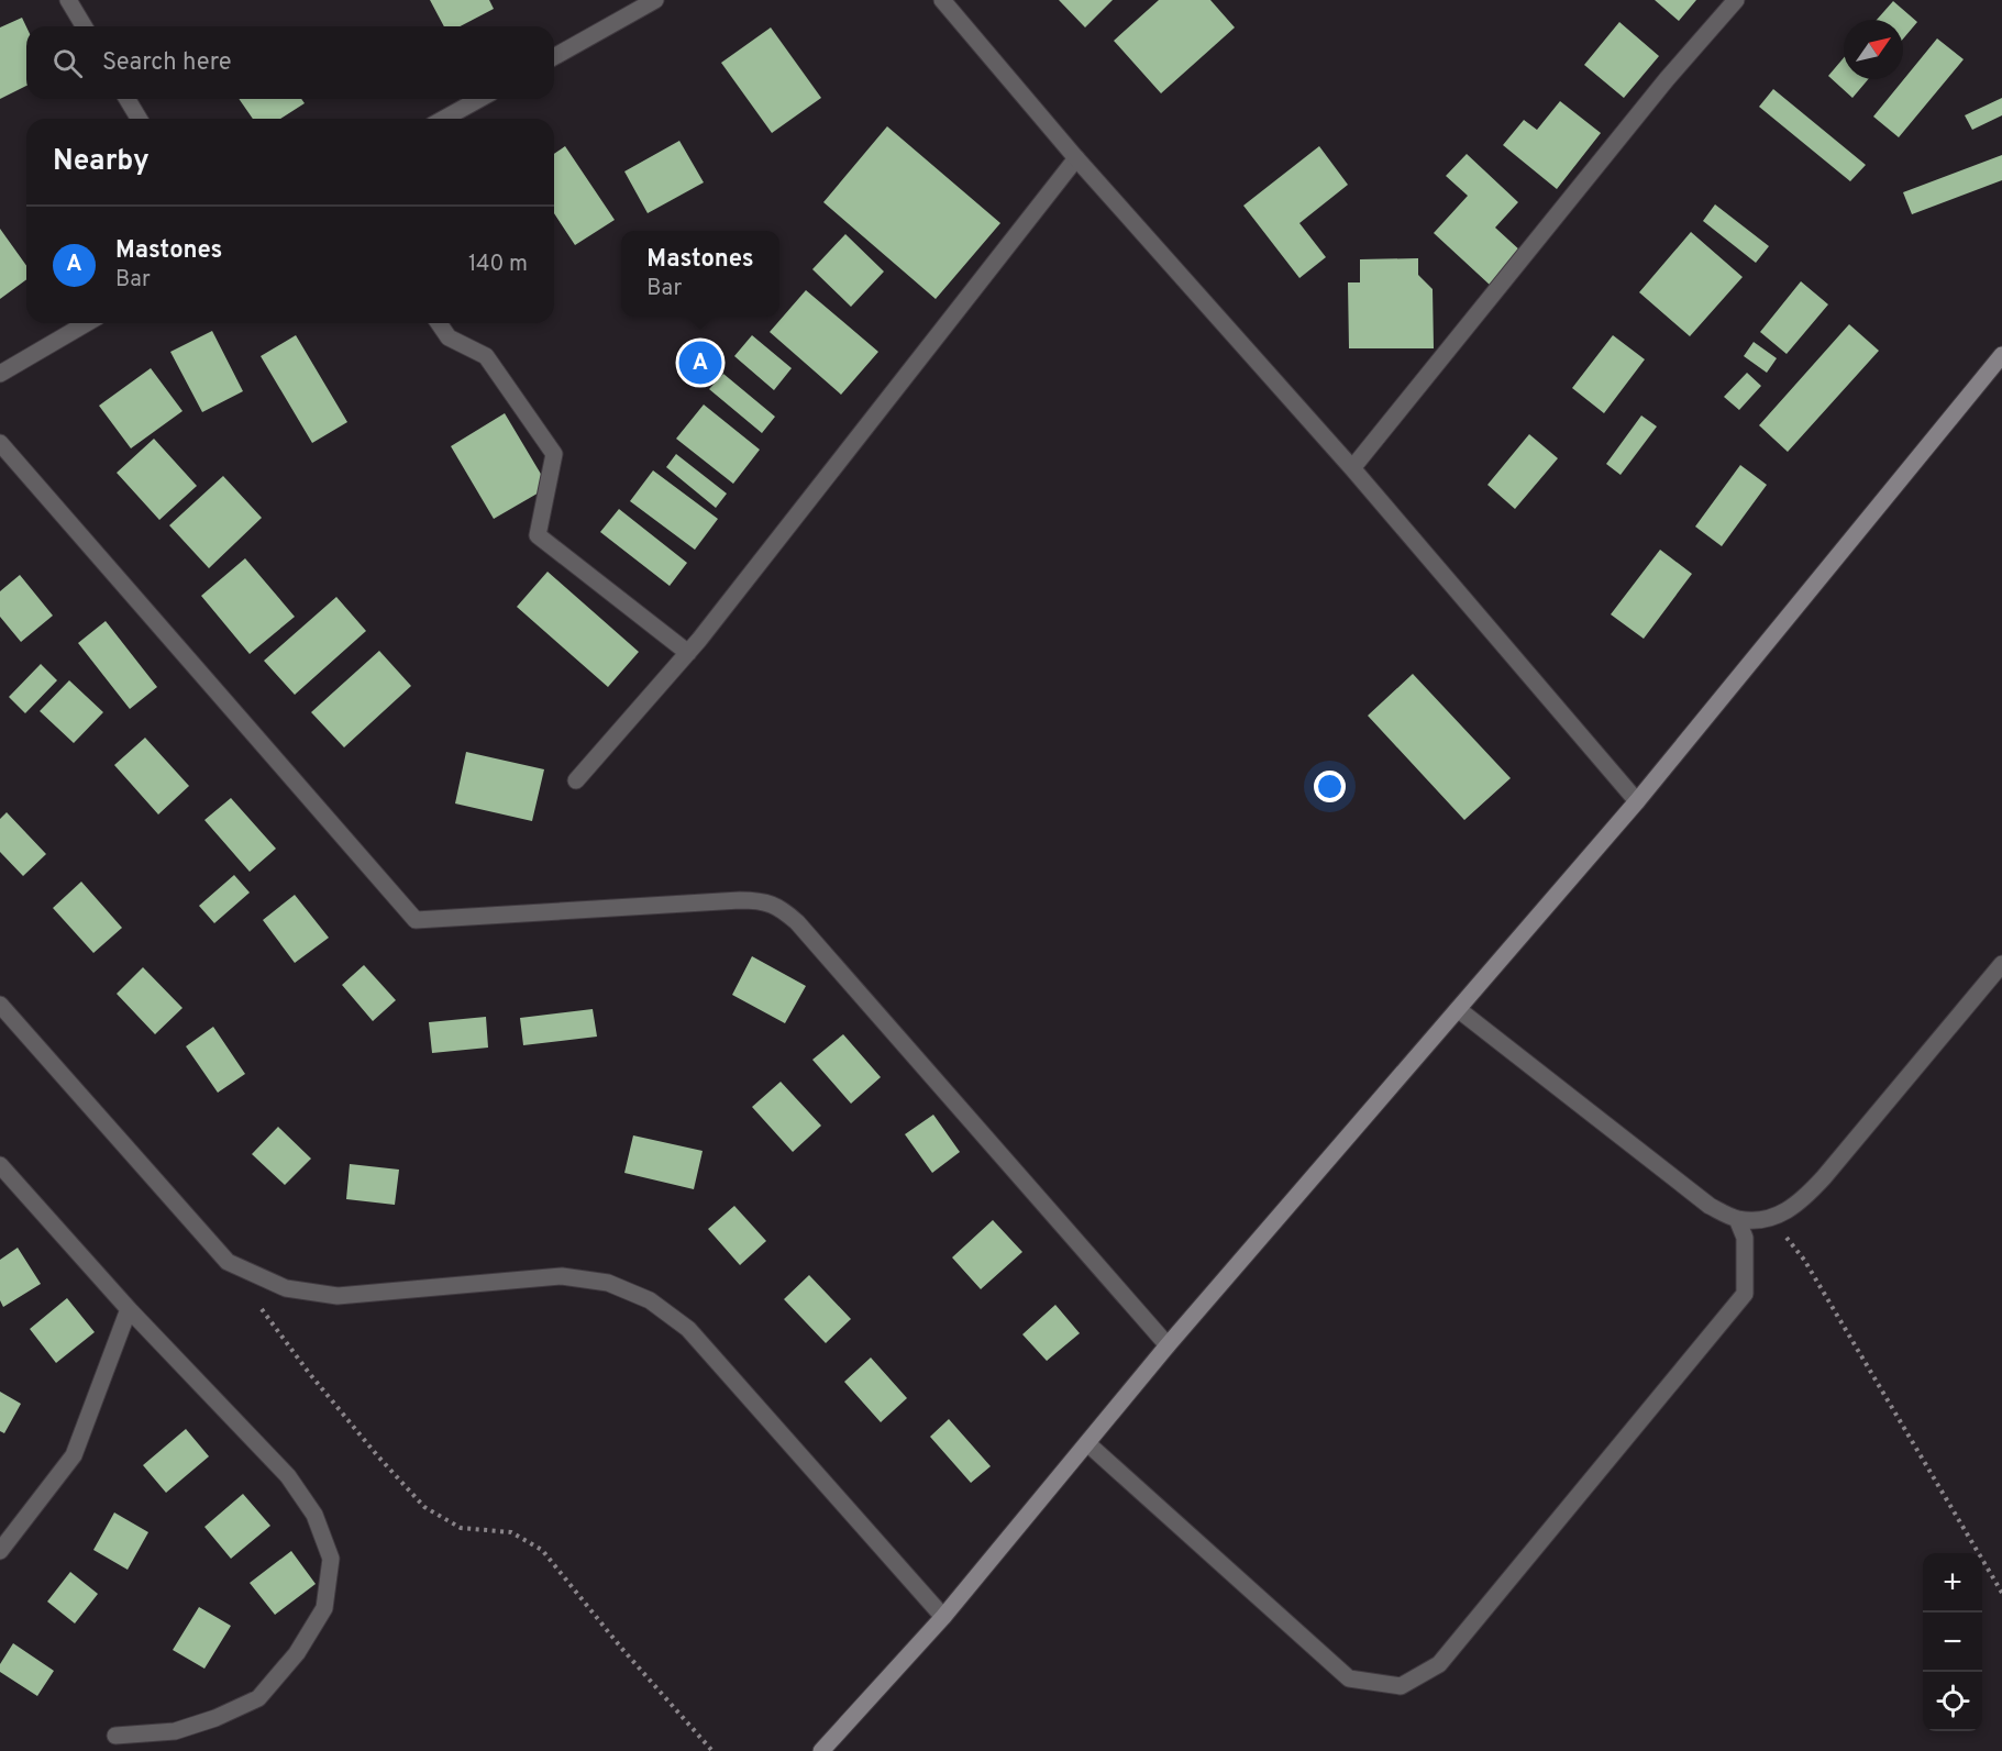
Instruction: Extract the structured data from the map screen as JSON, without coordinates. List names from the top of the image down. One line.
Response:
{"north":"top right","page":{"search":"Search here","heading":"Nearby","list":[{"mark":"A","name":"Mastones","note":"Bar","value":"140 m"}],"popup":["Mastones","Bar"],"pins":"A","map_buttons":["+","−"]}}
